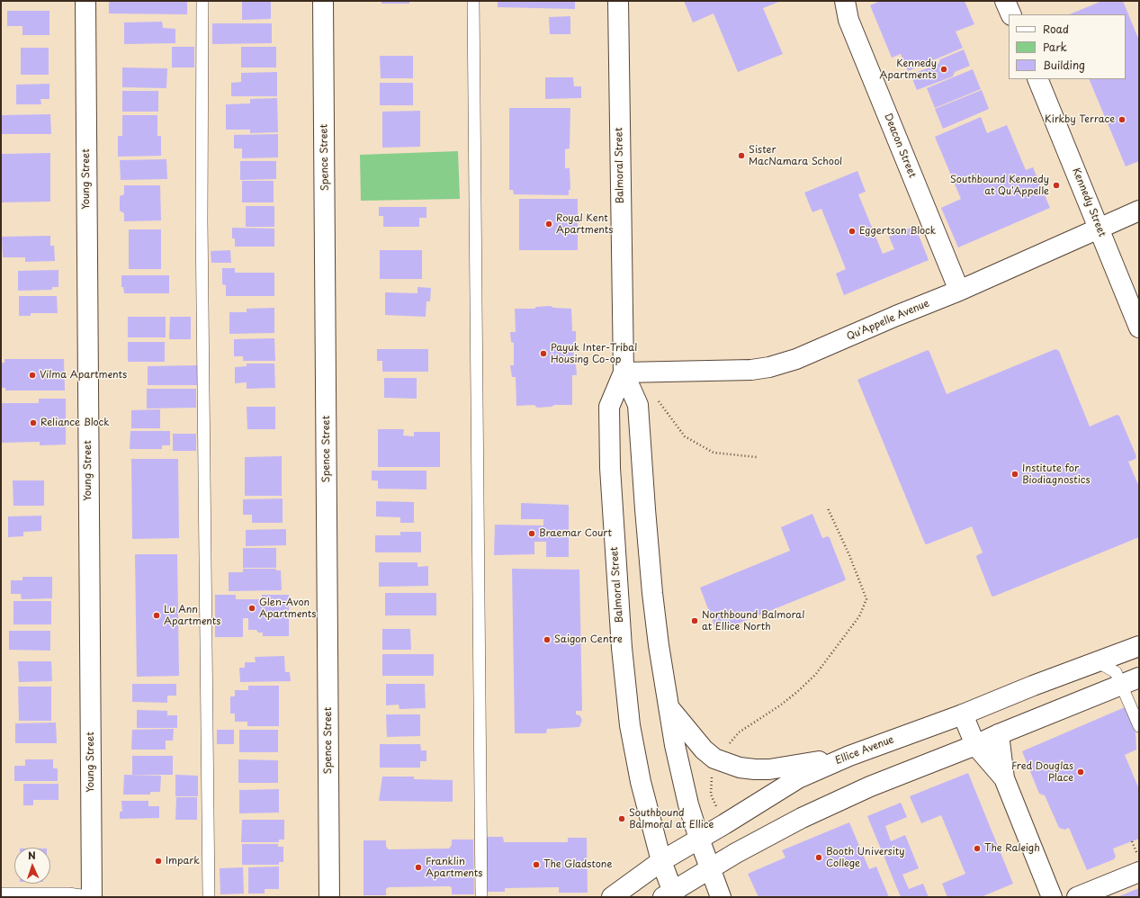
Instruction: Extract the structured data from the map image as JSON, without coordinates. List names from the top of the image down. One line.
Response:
{"streets":{"street":["Deacon Street","Spence Street","Balmoral Street","Young Street","Kennedy Street","Qu'Appelle Avenue","Ellice Avenue"]},"crossings":[["Deacon Street","Qu'Appelle Avenue"],["Balmoral Street","Qu'Appelle Avenue"],["Balmoral Street","Ellice Avenue"],["Kennedy Street","Qu'Appelle Avenue"]],"places":["Kennedy Apartments","Kirkby Terrace","Sister MacNamara School","Southbound Kennedy at Qu'Appelle","Royal Kent Apartments","Eggertson Block","Payuk Inter-Tribal Housing Co-op","Vilma Apartments","Reliance Block","Institute for Biodiagnostics","Braemar Court","Glen-Avon Apartments","Lu Ann Apartments","Northbound Balmoral at Ellice North","Saigon Centre","Fred Douglas Place","Southbound Balmoral at Ellice","The Raleigh","Booth University College","Impark","The Gladstone","Franklin Apartments"],"legend":["Road","Park","Building"],"north":"top"}
